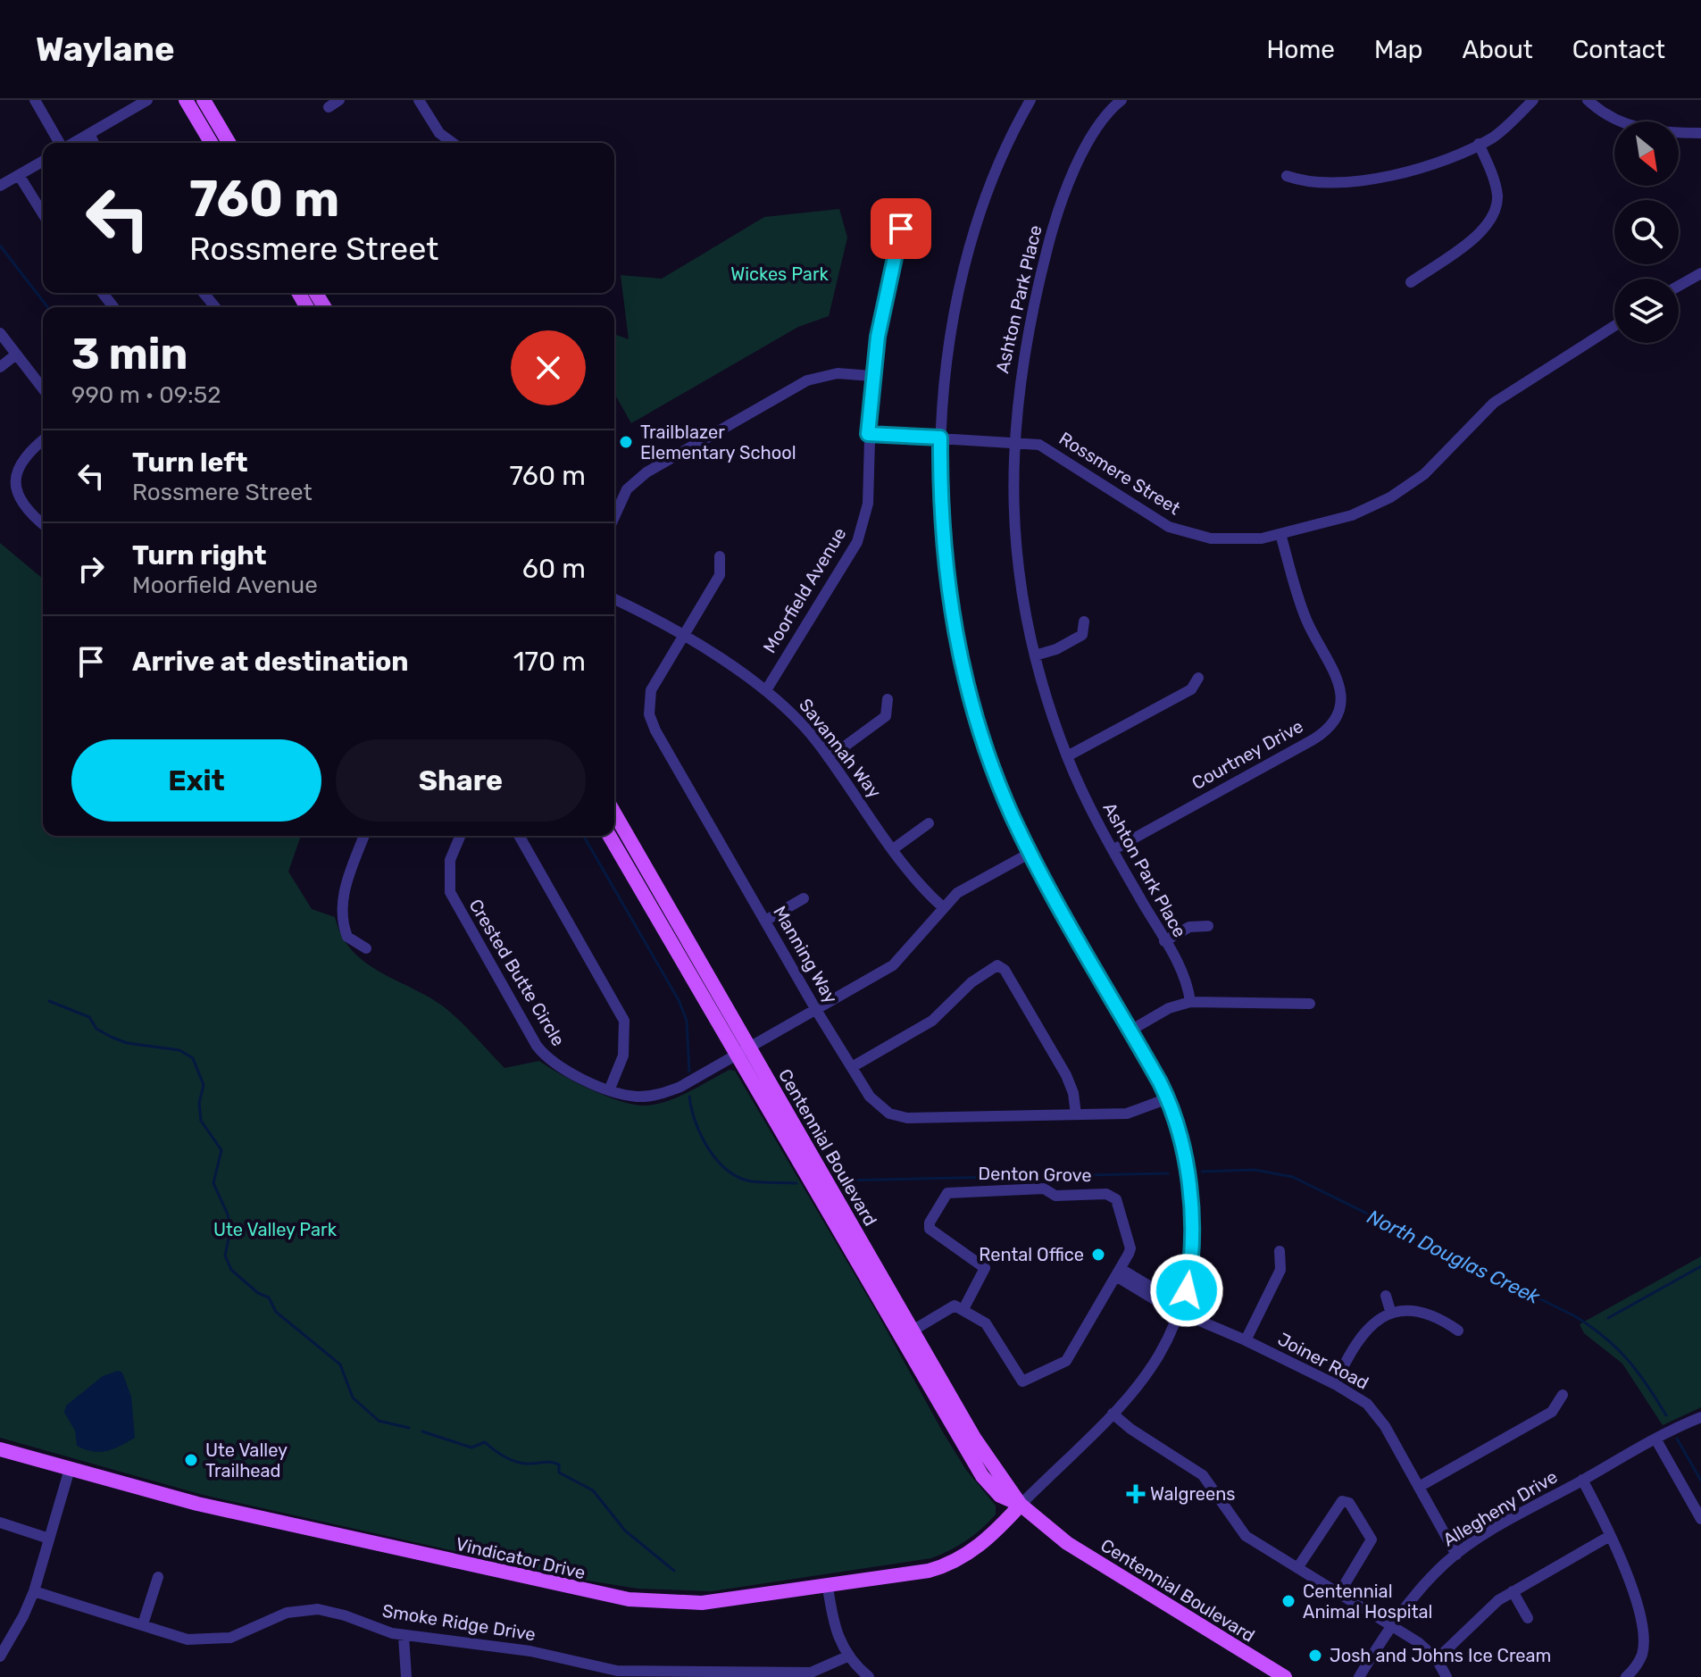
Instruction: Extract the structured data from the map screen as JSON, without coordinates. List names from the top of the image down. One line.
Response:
{"streets":{"main road":["Centennial Boulevard","Vindicator Drive"],"street":["Ashton Park Place","Rossmere Street","Moorfield Avenue","Savannah Way","Courtney Drive","Manning Way","Crested Butte Circle","Denton Grove","Joiner Road","Allegheny Drive","Smoke Ridge Drive"]},"crossings":[["Ashton Park Place","Rossmere Street"],["Ashton Park Place","Courtney Drive"],["Rossmere Street","Moorfield Avenue"],["Rossmere Street","Courtney Drive"],["Moorfield Avenue","Savannah Way"],["Savannah Way","Manning Way"],["Savannah Way","Crested Butte Circle"],["Manning Way","Crested Butte Circle"],["Crested Butte Circle","Centennial Boulevard"],["Centennial Boulevard","Vindicator Drive"],["Joiner Road","Allegheny Drive"]],"water":["North Douglas Creek"],"parks":["Wickes Park","Ute Valley Park"],"places":{"other":["Trailblazer Elementary School","Rental Office","Ute Valley Trailhead","Centennial Animal Hospital","Josh and Johns Ice Cream"],"health":["Walgreens"]},"north":"bottom right","page":{"header":"Waylane","nav":["Home","Map","About","Contact"],"turn":["760 m","Rossmere Street"],"heading":["3 min","990 m · 09:52"],"list":[{"name":"Turn left","note":"Rossmere Street","value":"760 m"},{"name":"Turn right","note":"Moorfield Avenue","value":"60 m"},{"name":"Arrive at destination","value":"170 m"}],"buttons":["Exit","Share"]}}
